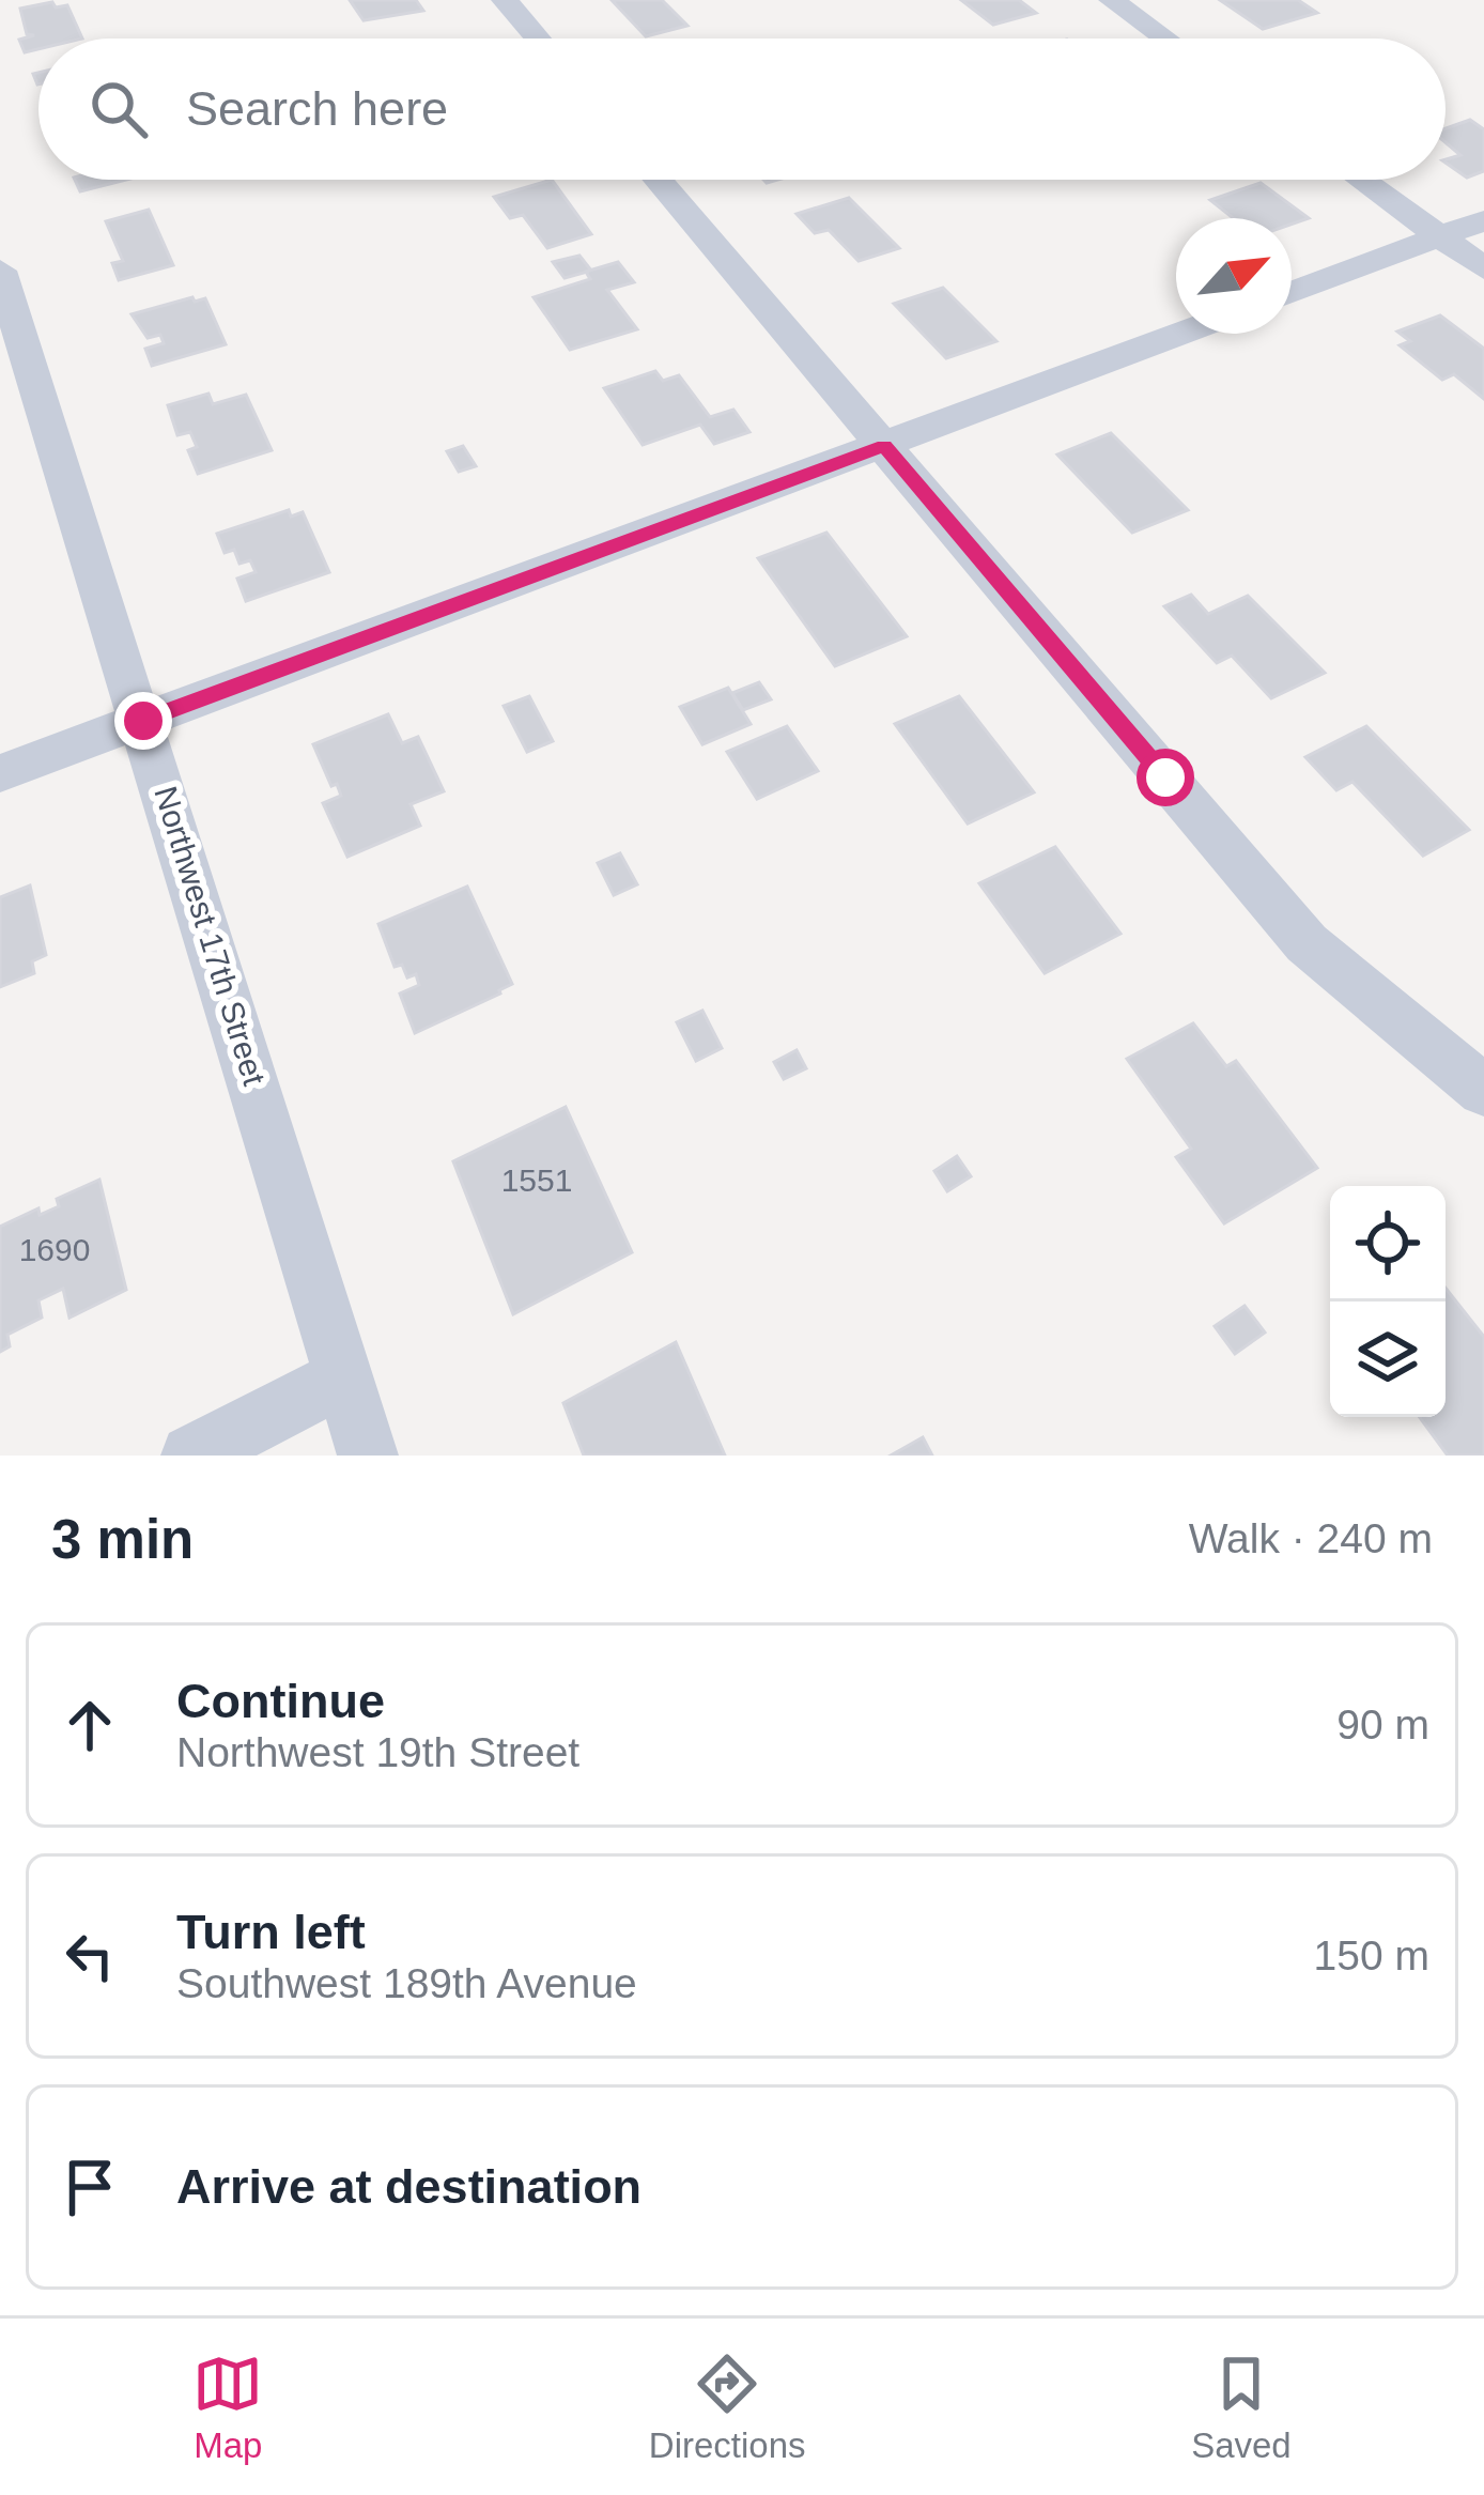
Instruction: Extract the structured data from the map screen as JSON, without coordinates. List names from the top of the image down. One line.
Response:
{"streets":{"street":["Northwest 17th Street"]},"house_numbers":["1551","1690"],"north":"top right","page":{"search":"Search here","heading":["3 min","Walk · 240 m"],"list":[["Continue","Northwest 19th Street","90 m"],["Turn left","Southwest 189th Avenue","150 m"],"Arrive at destination"],"nav":["Map","Directions","Saved"]}}
